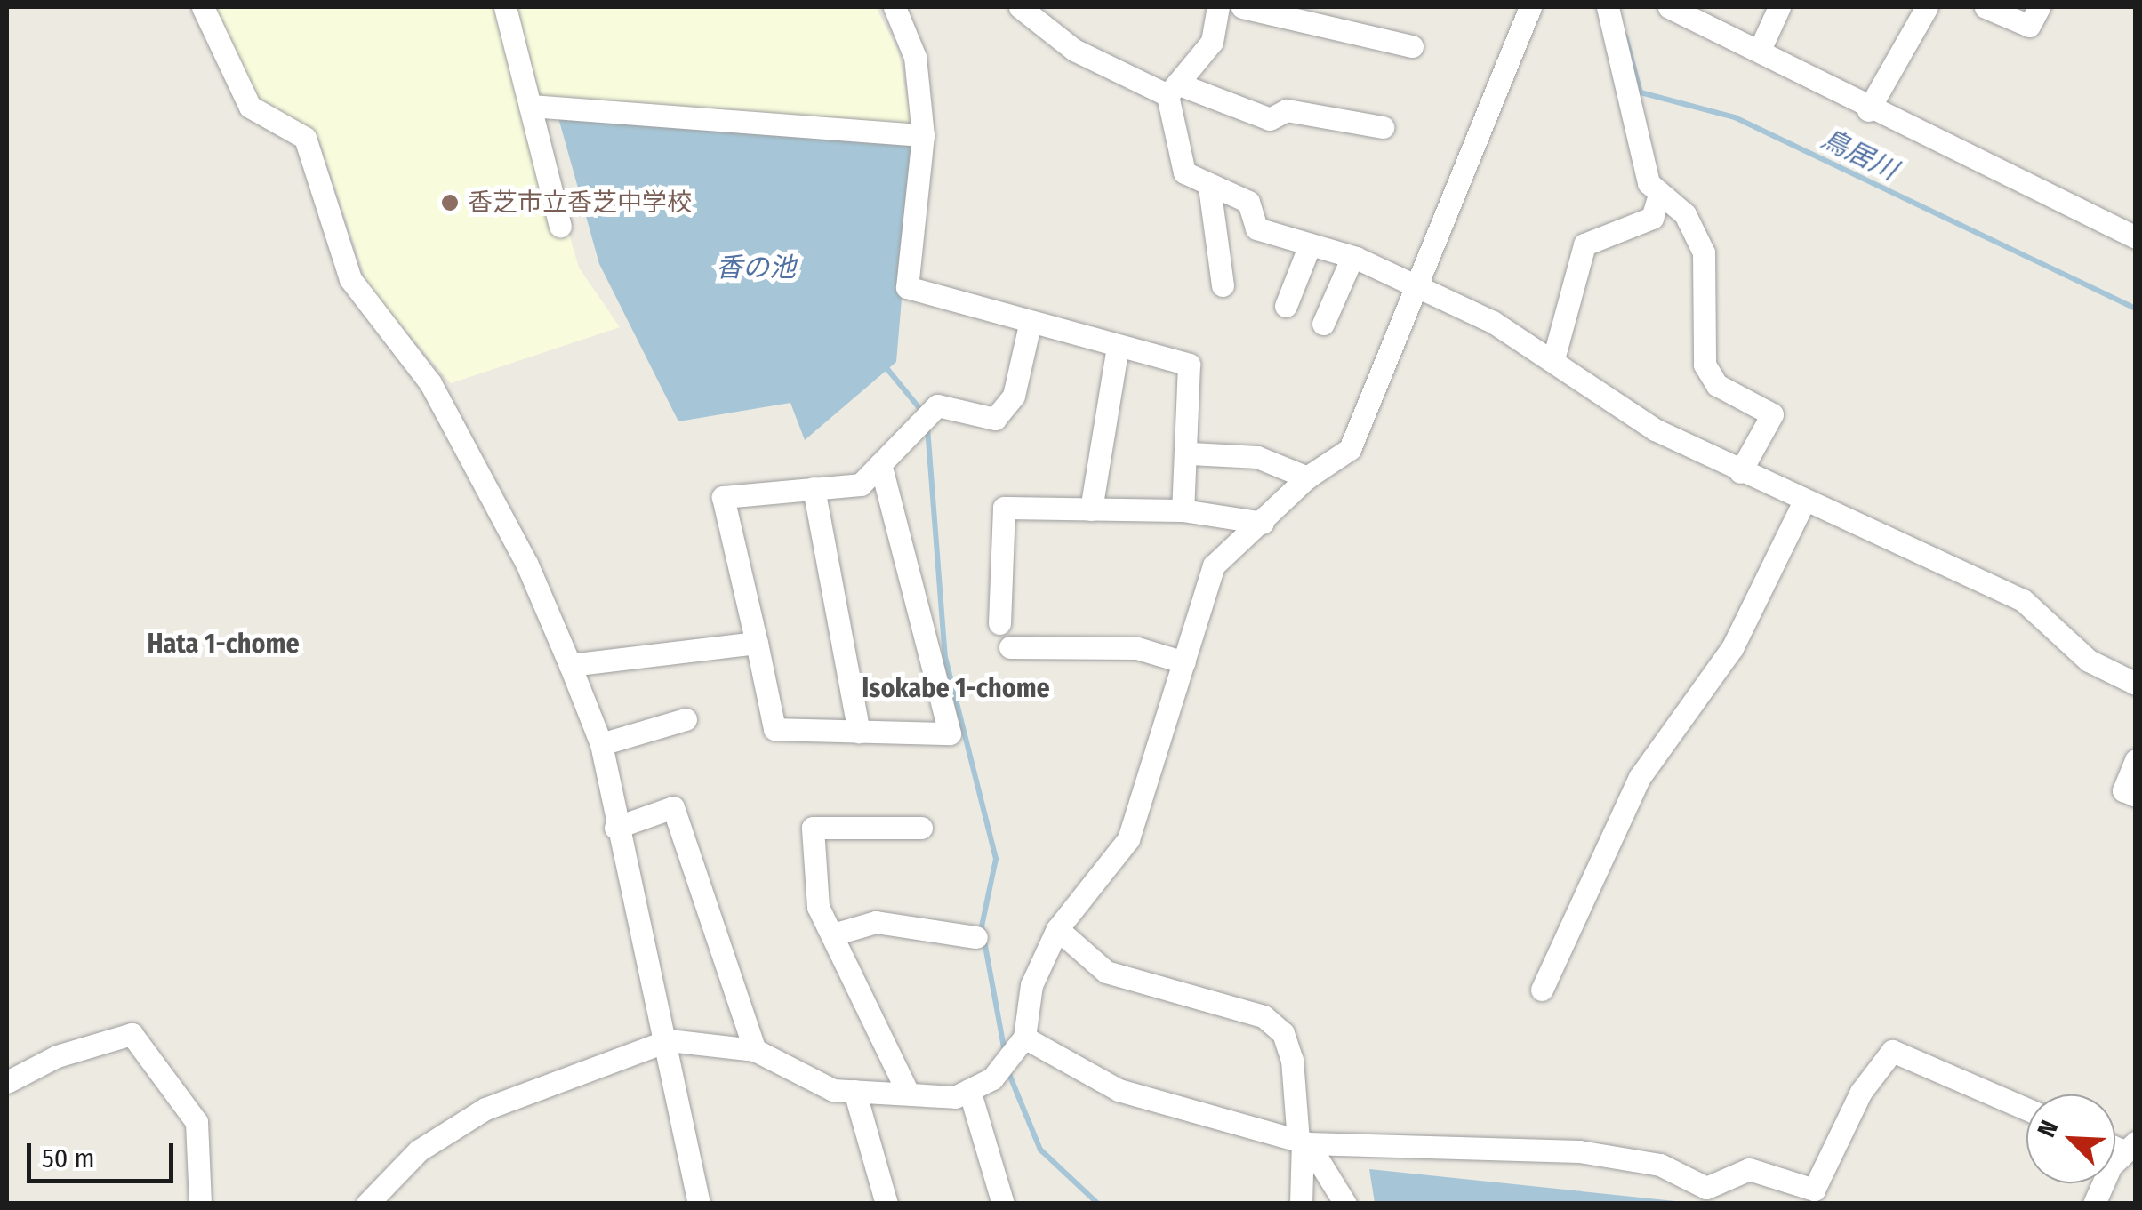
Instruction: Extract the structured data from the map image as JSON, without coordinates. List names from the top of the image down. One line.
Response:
{"districts":["Hata 1-chome","Isokabe 1-chome"],"water":["鳥居川","香の池"],"places":["香芝市立香芝中学校"],"scale_bar":"50 m","north":"top left"}
